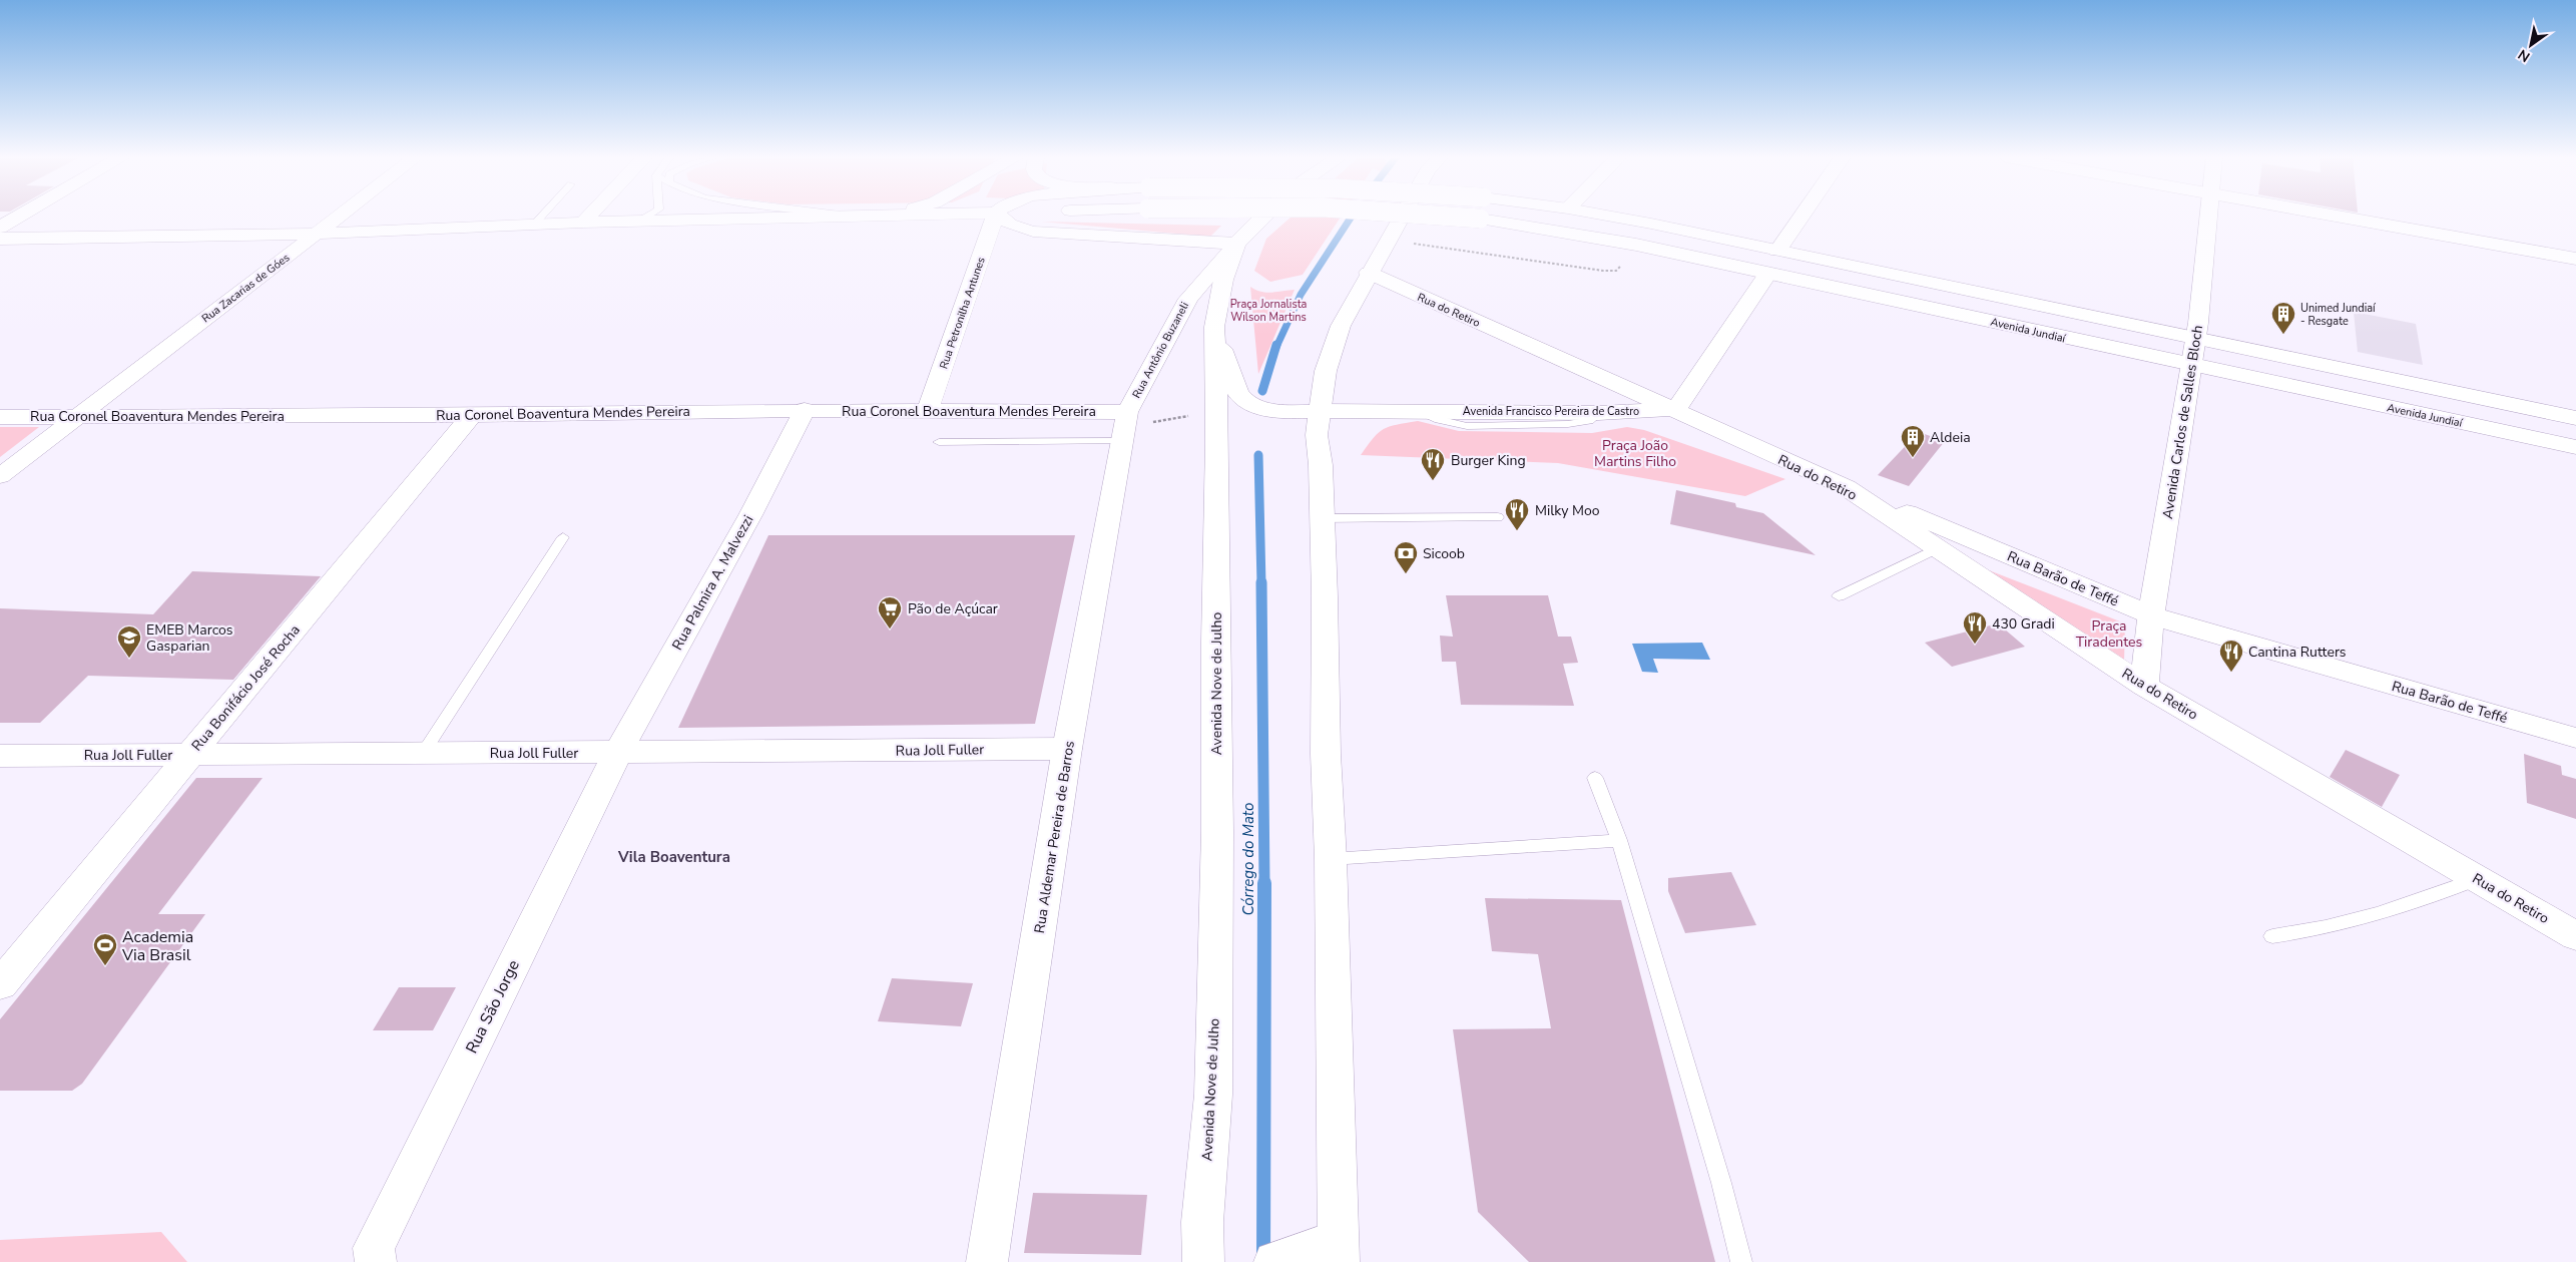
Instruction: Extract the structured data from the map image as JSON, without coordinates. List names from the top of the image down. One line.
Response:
{"streets":{"main road":["Rua Zacarias de Góes","Rua do Retiro","Rua Petronilha Antunes","Avenida Jundiaí","Rua Antônio Buzaneli","Rua Coronel Boaventura Mendes Pereira","Avenida Francisco Pereira de Castro","Avenida Carlos de Salles Bloch","Rua Barão de Teffé","Rua Palmira A. Malvezzi","Avenida Nove de Julho","Rua Bonifácio José Rocha","Rua Joll Fuller","Rua Aldemar Pereira de Barros","Rua São Jorge"]},"crossings":[["Rua Zacarias de Góes","Rua Coronel Boaventura Mendes Pereira"],["Rua do Retiro","Avenida Francisco Pereira de Castro"],["Rua do Retiro","Avenida Carlos de Salles Bloch"],["Rua do Retiro","Rua Barão de Teffé"],["Rua Petronilha Antunes","Rua Coronel Boaventura Mendes Pereira"],["Avenida Jundiaí","Avenida Carlos de Salles Bloch"],["Rua Antônio Buzaneli","Rua Coronel Boaventura Mendes Pereira"],["Rua Antônio Buzaneli","Avenida Nove de Julho"],["Rua Antônio Buzaneli","Rua Aldemar Pereira de Barros"],["Rua Coronel Boaventura Mendes Pereira","Rua Palmira A. Malvezzi"],["Rua Coronel Boaventura Mendes Pereira","Rua Bonifácio José Rocha"],["Rua Coronel Boaventura Mendes Pereira","Rua Aldemar Pereira de Barros"],["Avenida Francisco Pereira de Castro","Avenida Nove de Julho"],["Avenida Carlos de Salles Bloch","Rua Barão de Teffé"],["Rua Palmira A. Malvezzi","Rua Joll Fuller"],["Rua Palmira A. Malvezzi","Rua São Jorge"],["Rua Bonifácio José Rocha","Rua Joll Fuller"],["Rua Joll Fuller","Rua Aldemar Pereira de Barros"],["Rua Joll Fuller","Rua São Jorge"]],"districts":["Vila Boaventura"],"water":["Córrego do Mato"],"parks":["Praça Jornalista Wilson Martins","Praça João Martins Filho","Praça Tiradentes"],"places":{"building":["Unimed Jundiaí - Resgate","Aldeia"],"restaurant":["Burger King","Milky Moo","430 Gradi","Cantina Rutters"],"bank":["Sicoob"],"supermarket":["Pão de Açúcar"],"school or university":["EMEB Marcos Gasparian"],"sports":["Academia Via Brasil"]},"north":"bottom left"}
